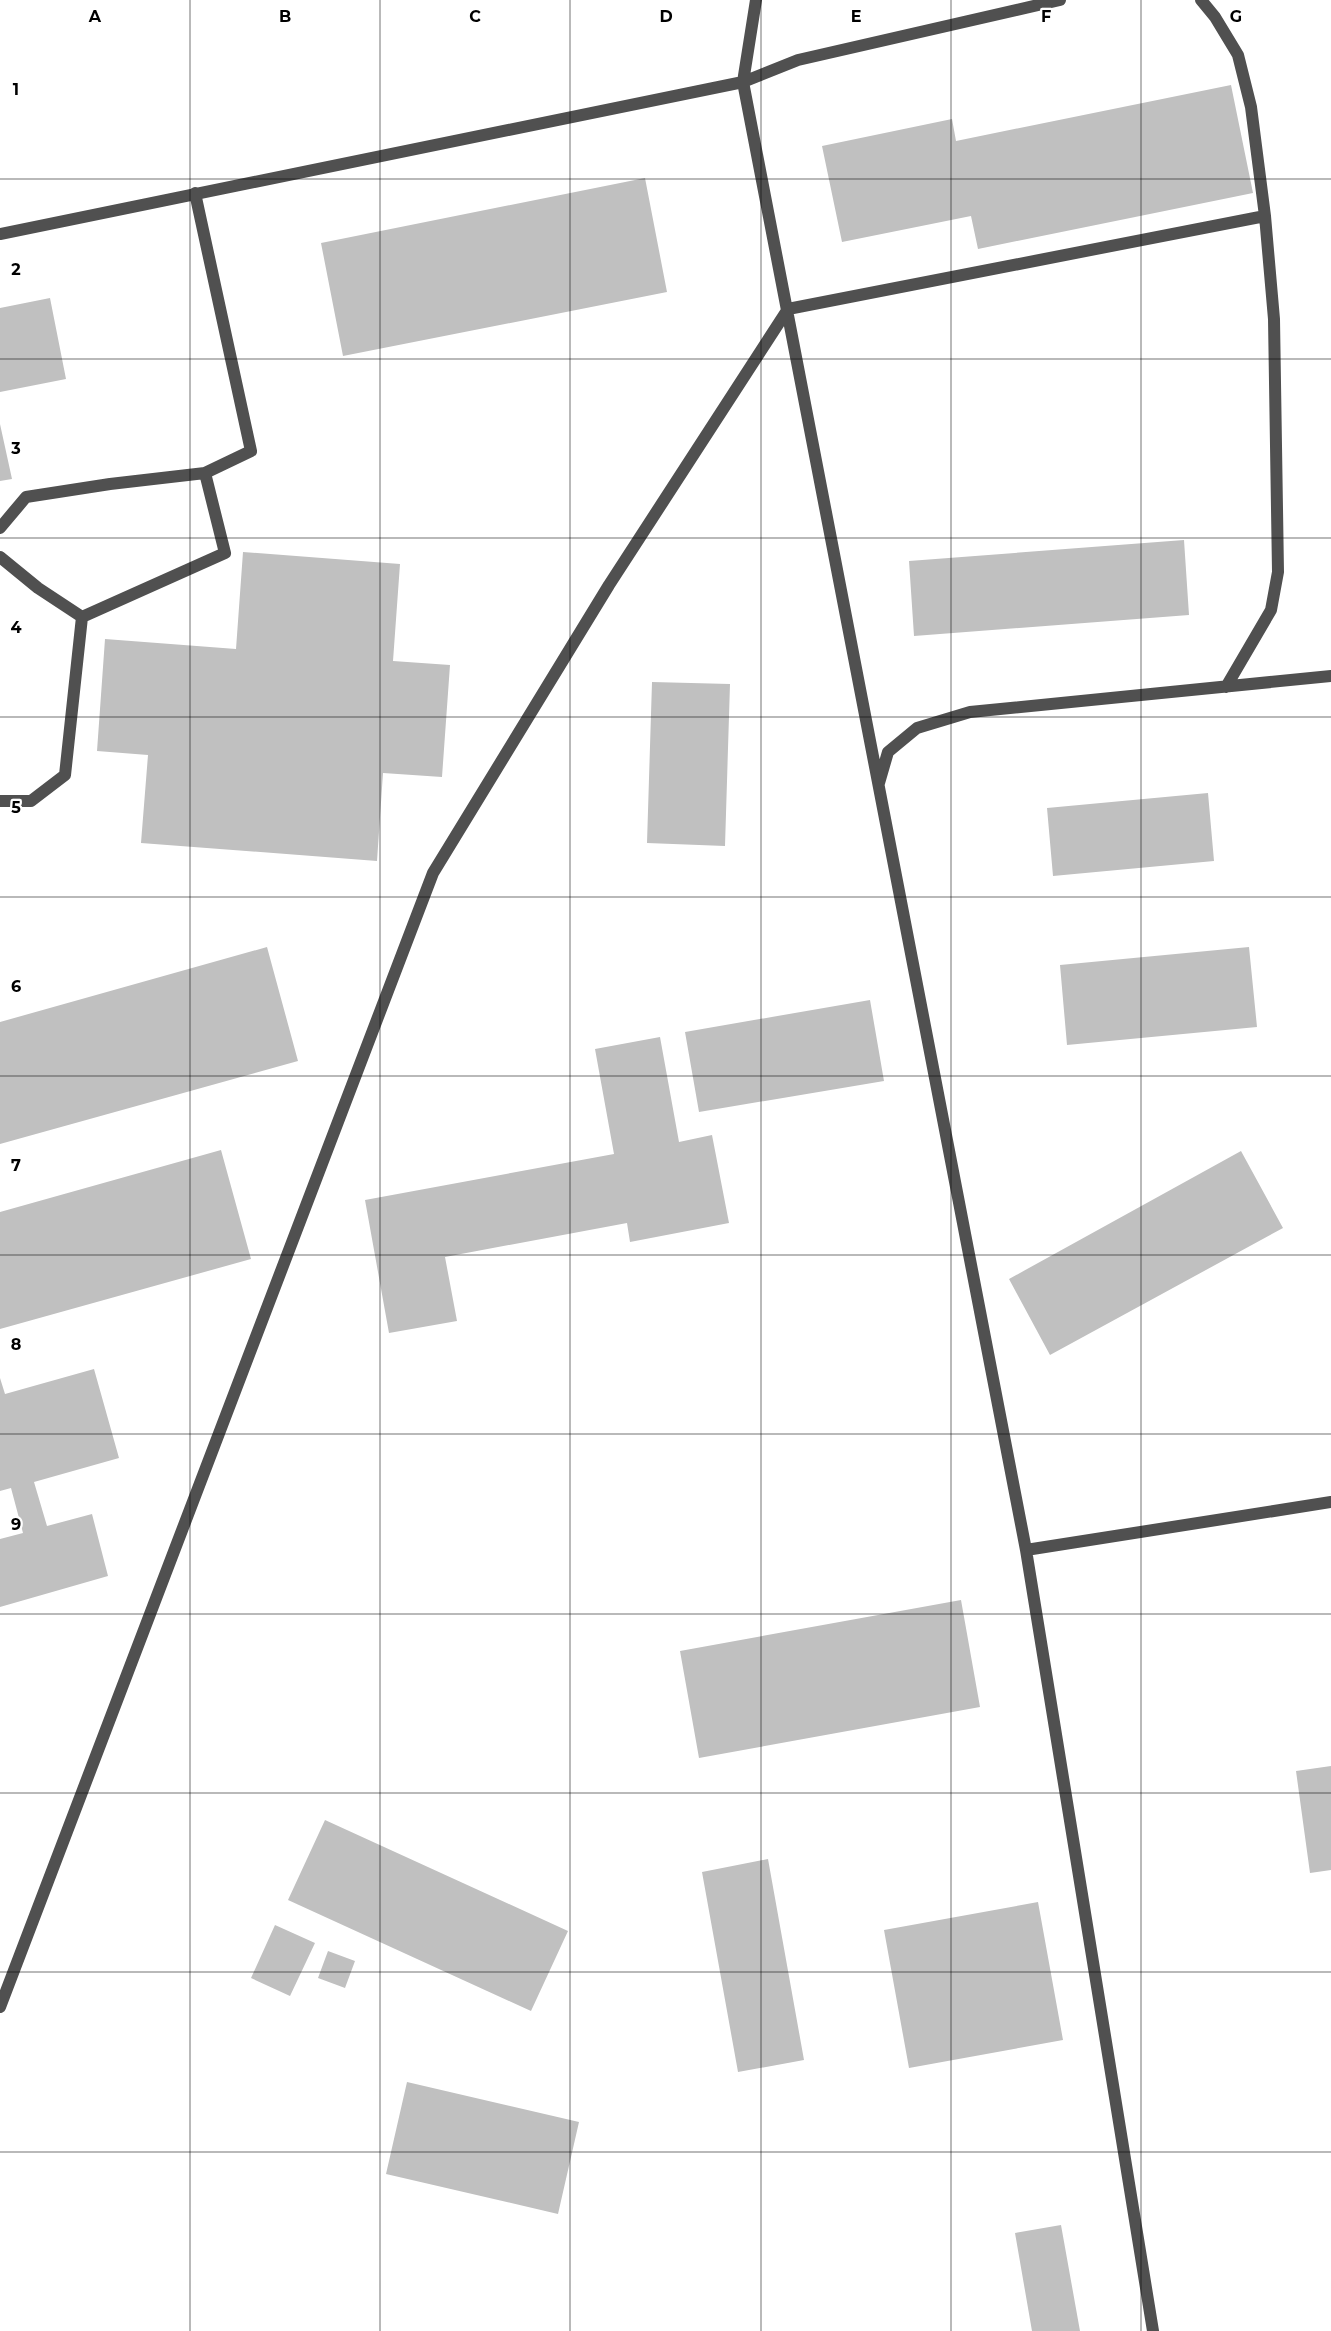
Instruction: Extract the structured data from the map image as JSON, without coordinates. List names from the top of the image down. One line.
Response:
{"grid":{"columns":["A","B","C","D","E","F","G"],"rows":["1","2","3","4","5","6","7","8","9"]}}
